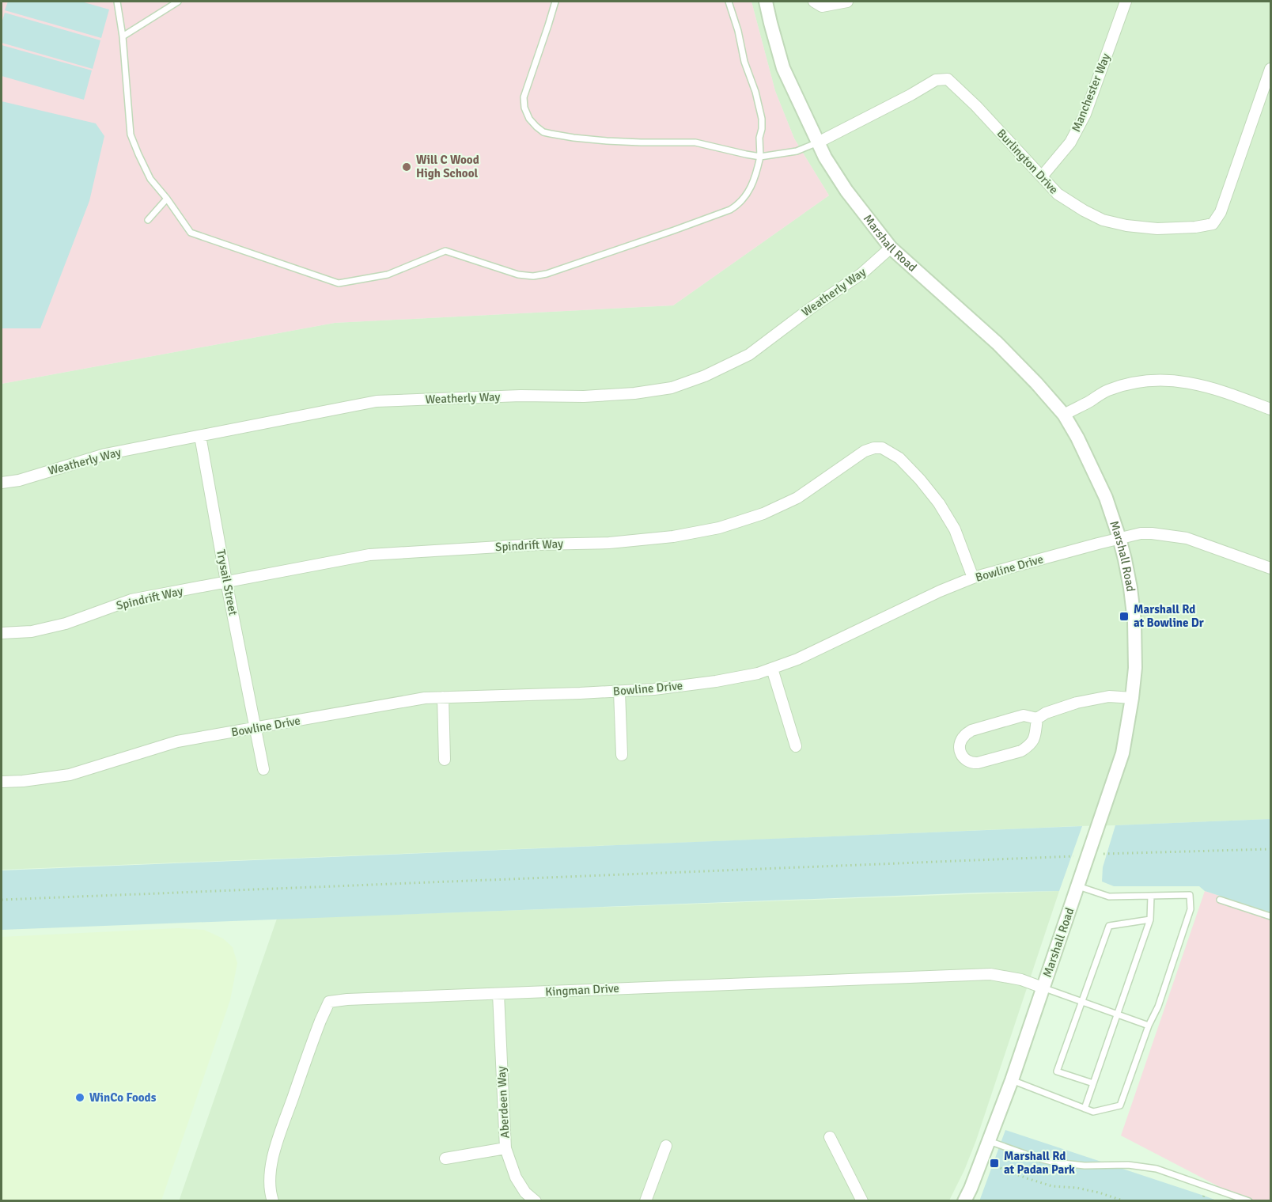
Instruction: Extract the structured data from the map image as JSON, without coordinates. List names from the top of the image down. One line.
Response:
{"streets":{"street":["Manchester Way","Burlington Drive","Marshall Road","Weatherly Way","Spindrift Way","Bowline Drive","Trysail Street","Kingman Drive","Aberdeen Way"]},"crossings":[["Manchester Way","Burlington Drive"],["Burlington Drive","Marshall Road"],["Marshall Road","Weatherly Way"],["Marshall Road","Bowline Drive"],["Marshall Road","Kingman Drive"],["Weatherly Way","Trysail Street"],["Spindrift Way","Bowline Drive"],["Spindrift Way","Trysail Street"],["Bowline Drive","Trysail Street"],["Kingman Drive","Aberdeen Way"]],"places":{"other":["Will C Wood High School","WinCo Foods"],"transit":["Marshall Rd at Bowline Dr","Marshall Rd at Padan Park"]}}
